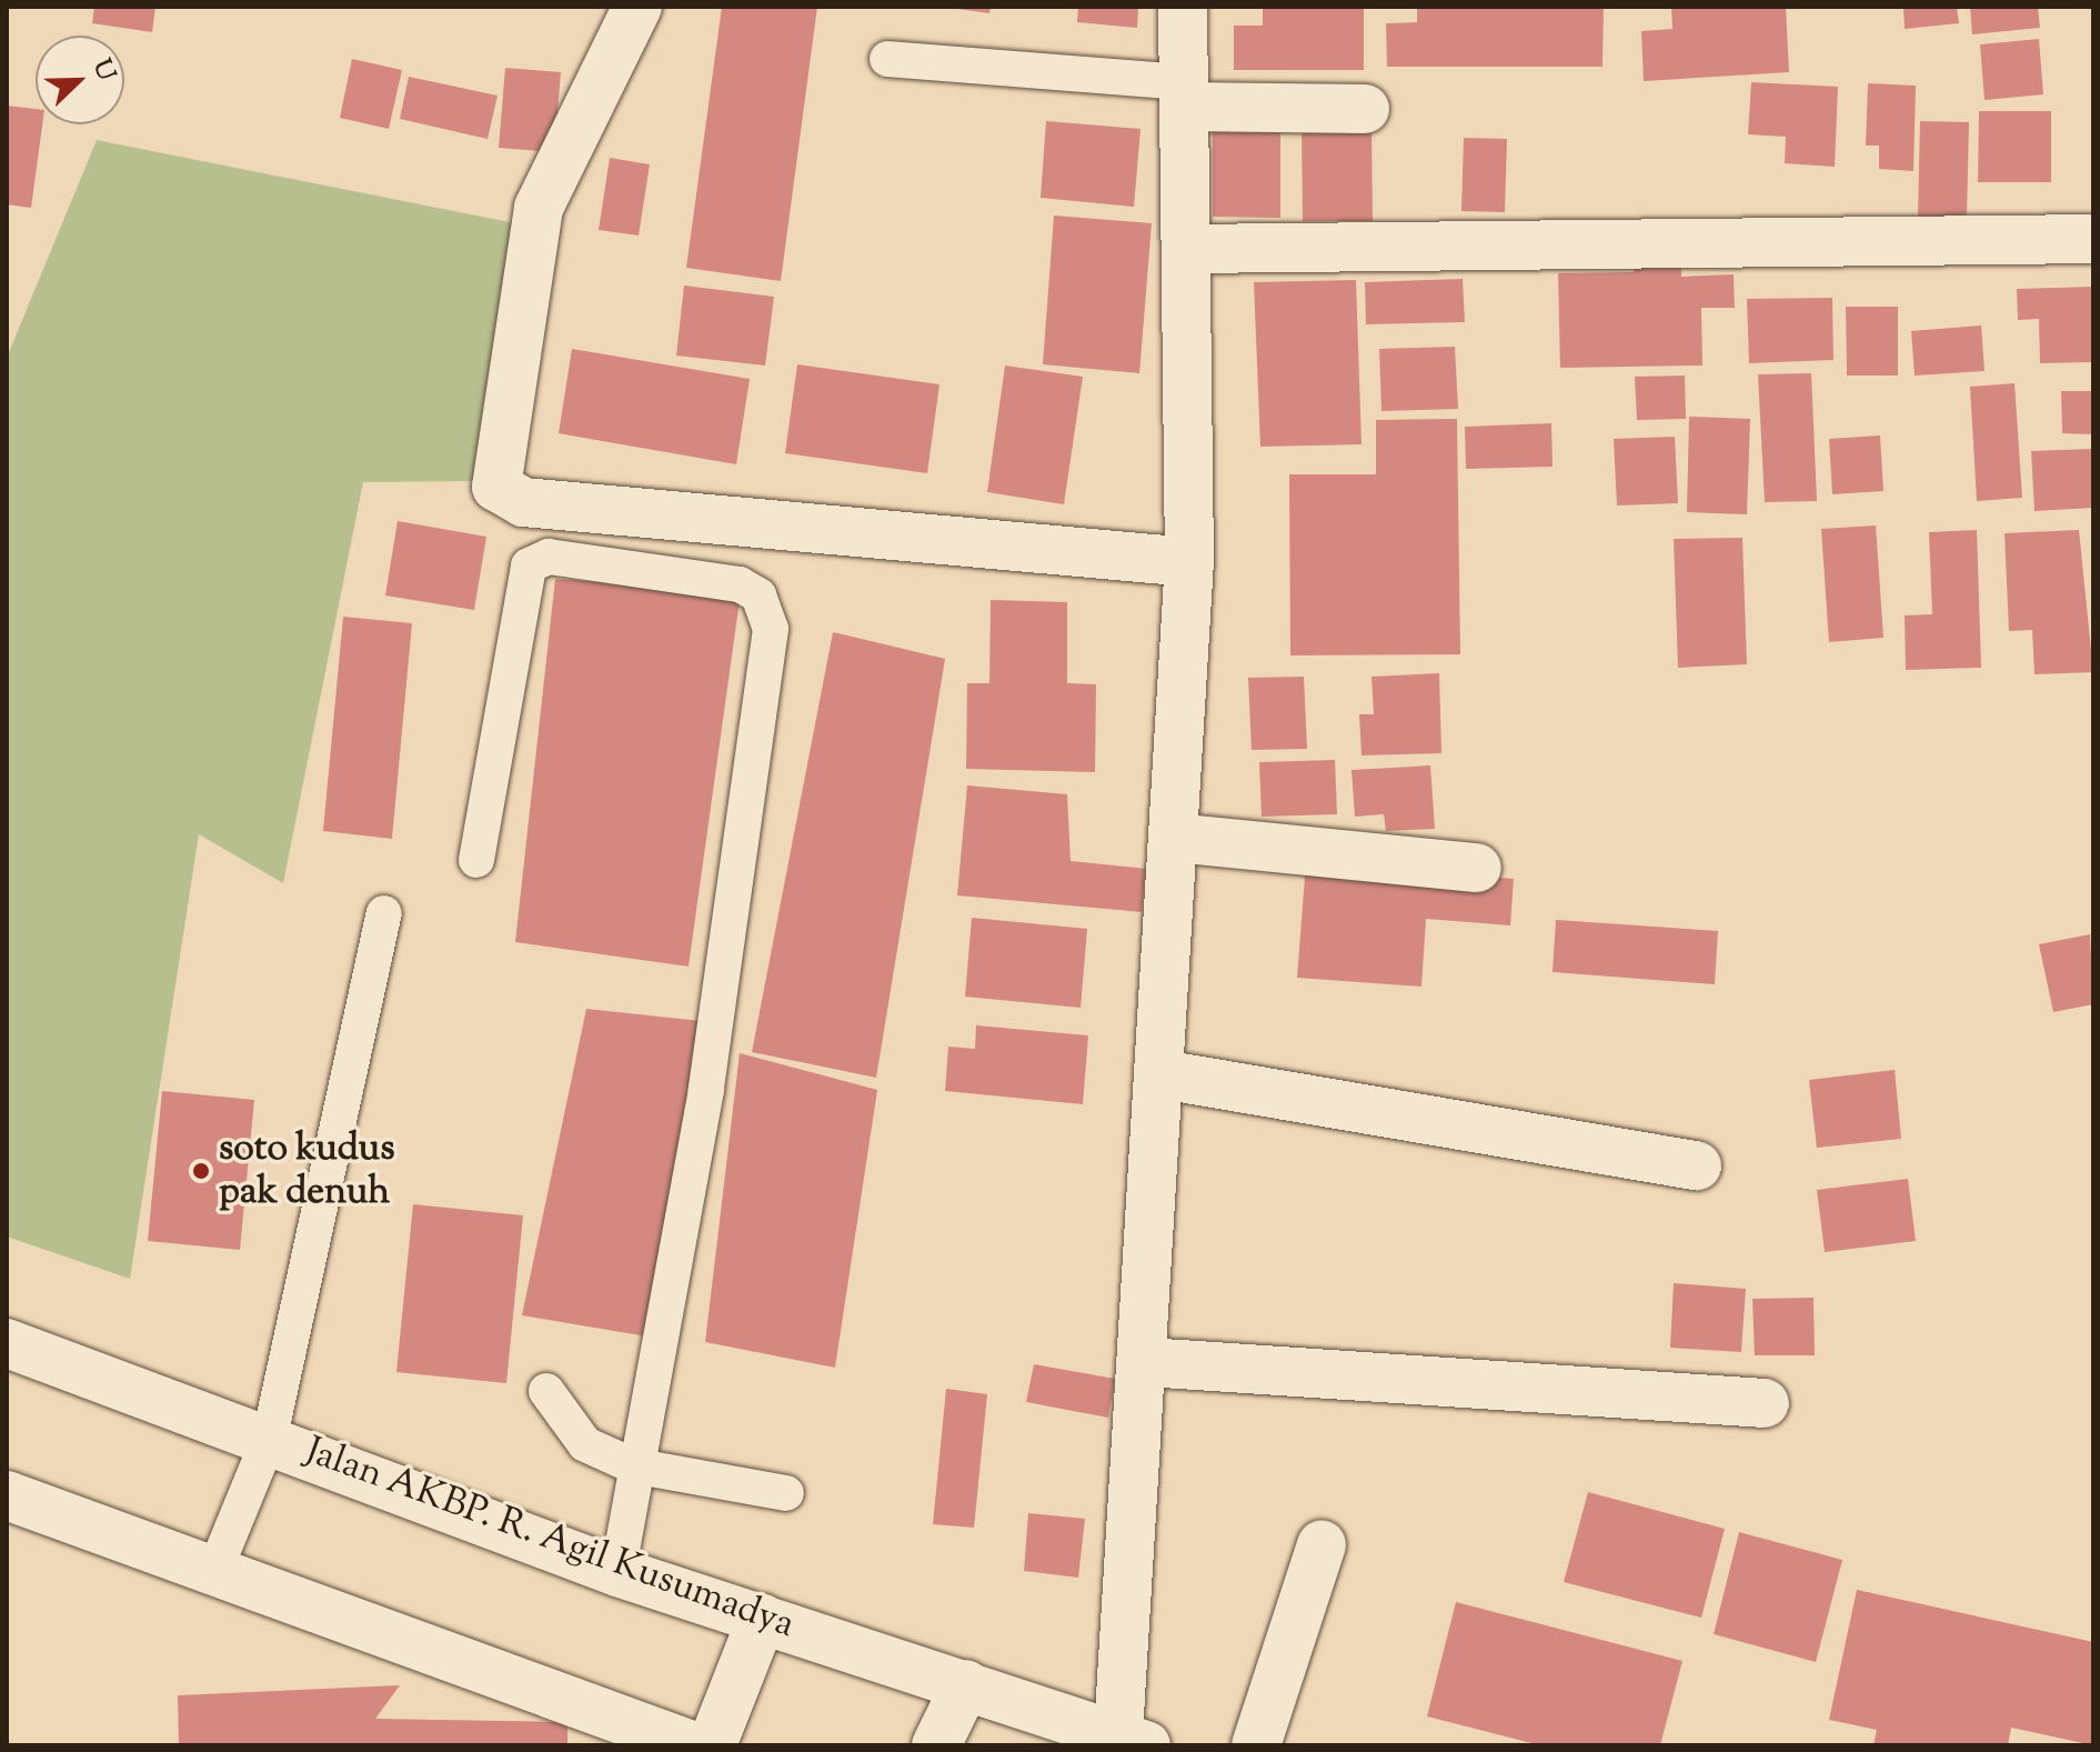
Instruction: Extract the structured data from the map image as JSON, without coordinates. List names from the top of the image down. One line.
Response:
{"streets":{"street":["Jalan AKBP. R. Agil Kusumadya"]},"places":["soto kudus pak denuh"],"north":"top right"}
